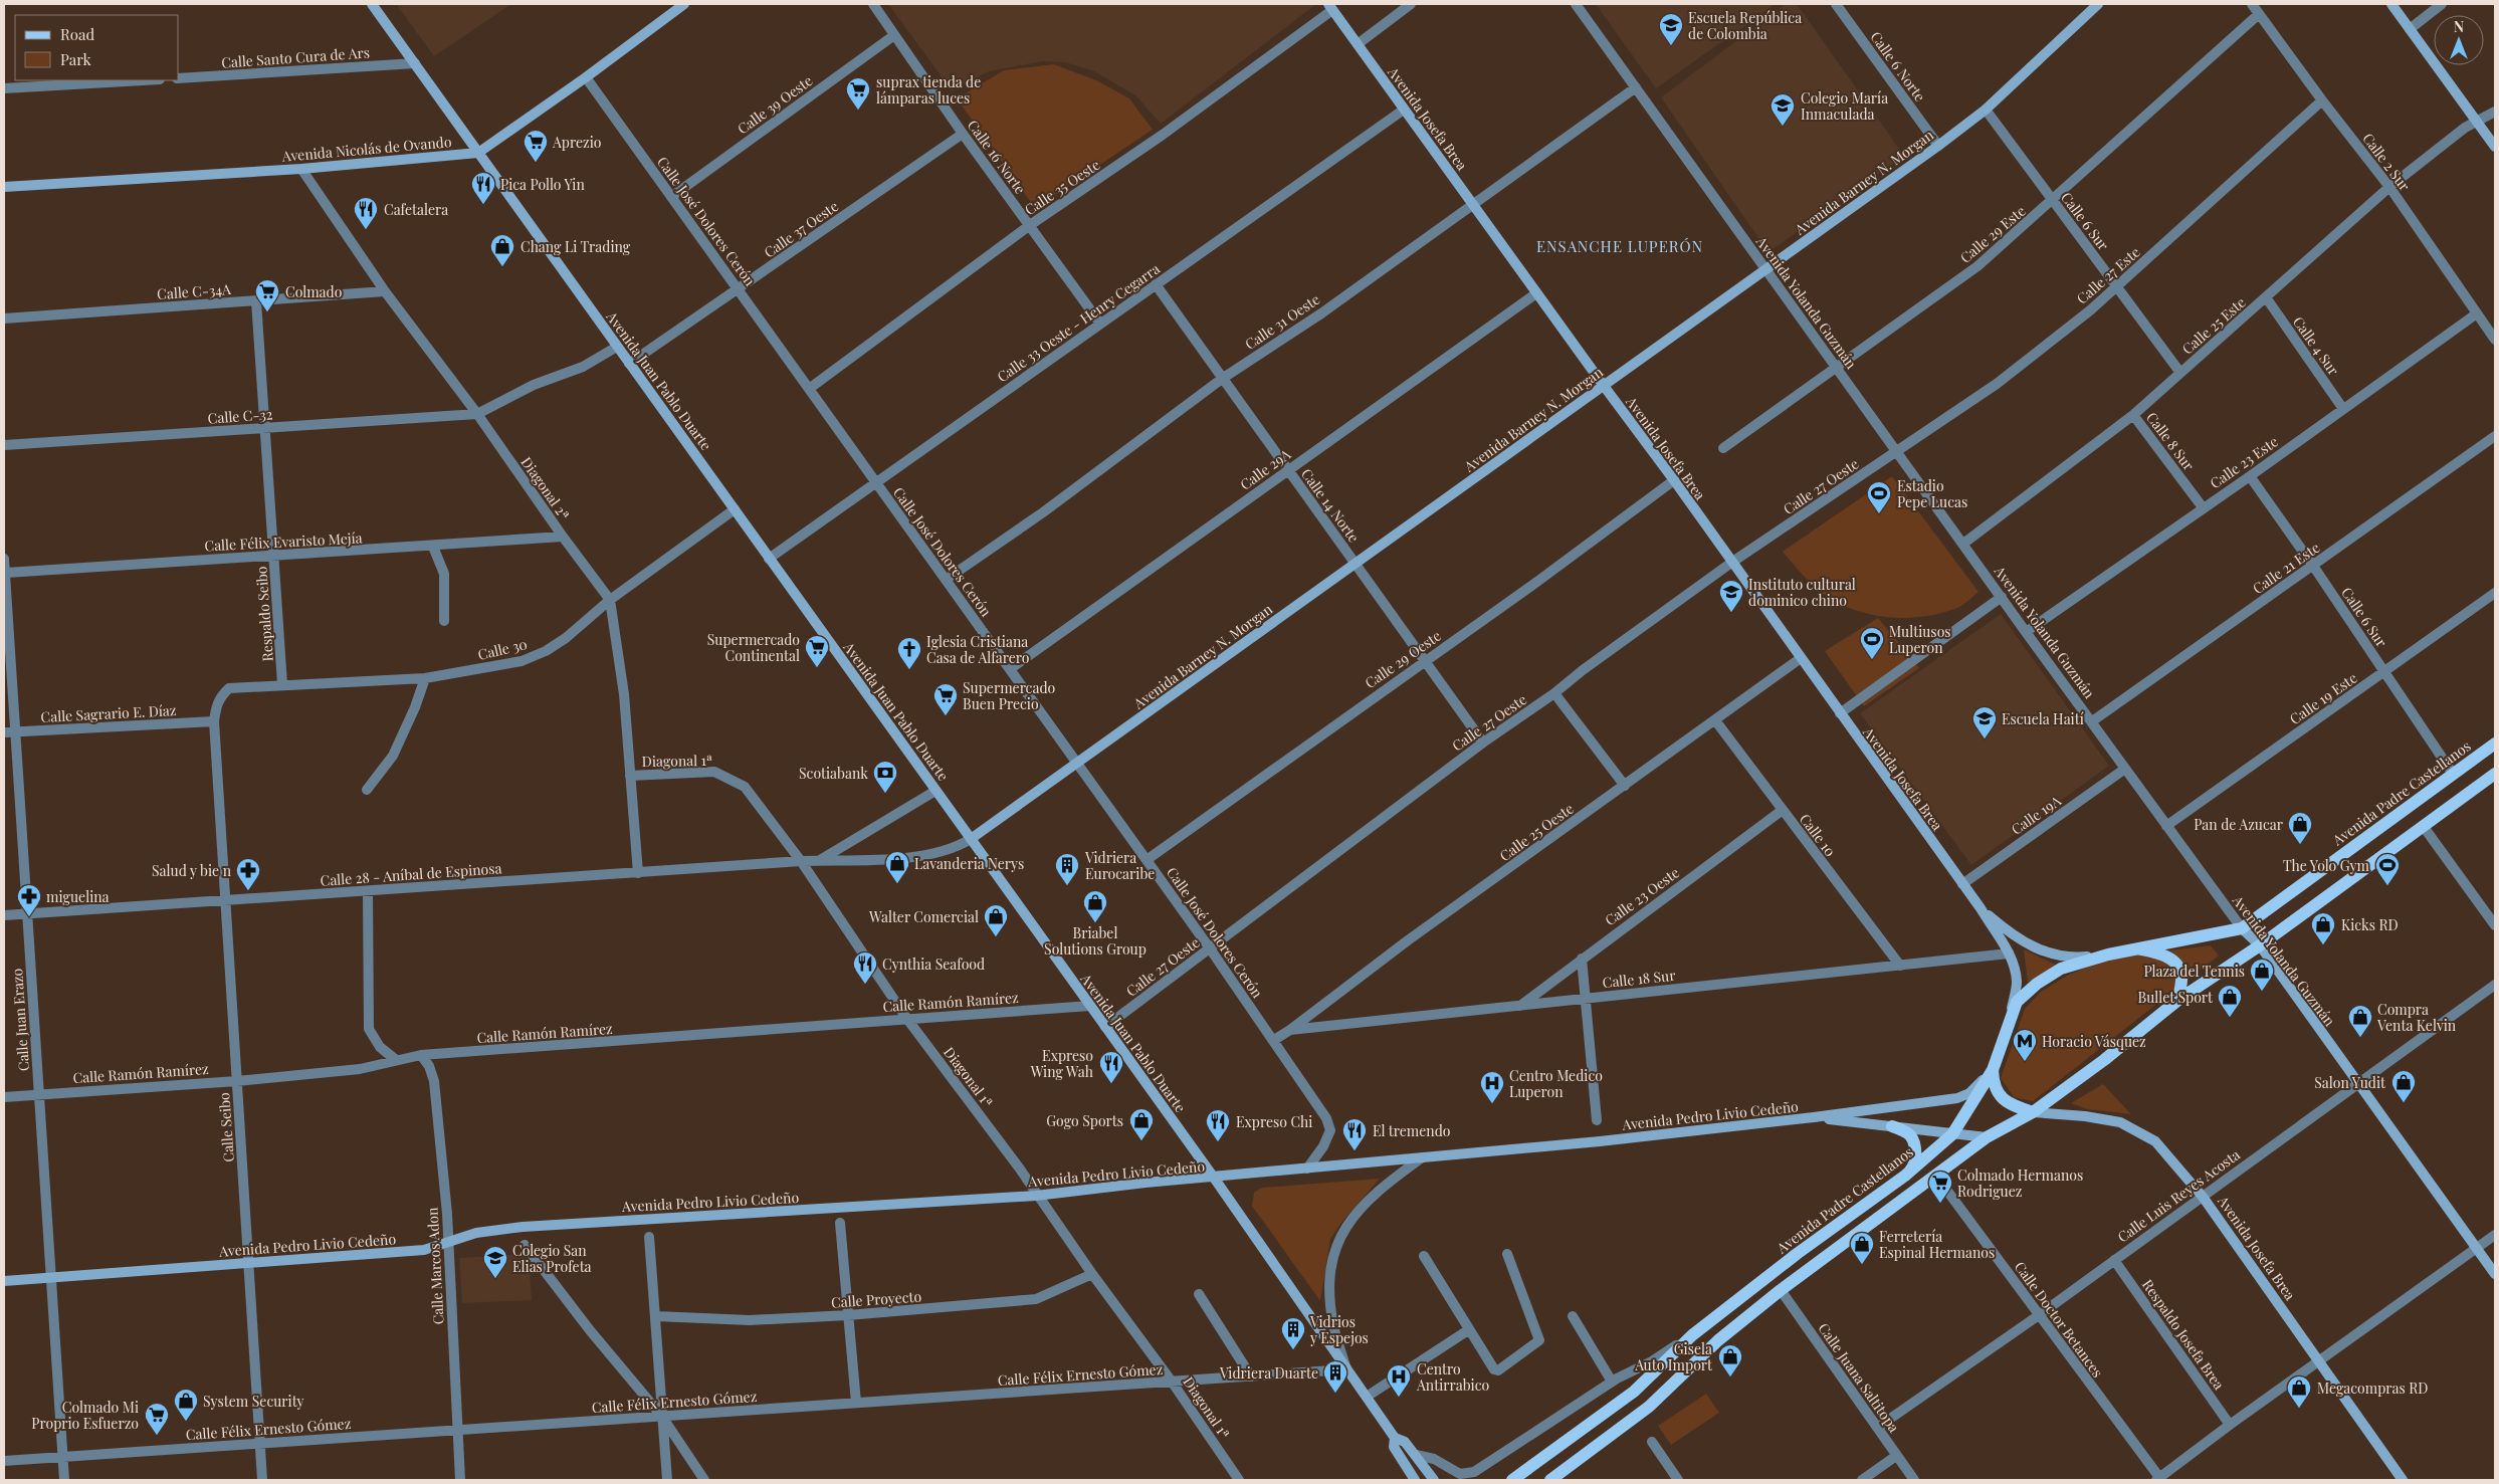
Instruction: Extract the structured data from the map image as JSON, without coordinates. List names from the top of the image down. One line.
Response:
{"streets":{"main road":["Avenida Josefa Brea","Avenida Nicolás de Ovando","Avenida Barney N. Morgan","Avenida Yolanda Guzmán","Avenida Juan Pablo Duarte","Avenida Padre Castellanos","Avenida Pedro Livio Cedeño"],"street":["Calle Santo Cura de Ars","Calle 6 Norte","Calle 39 Oeste","Calle 16 Norte","Calle 2 Sur","Calle 35 Oeste","Calle José Dolores Cerón","Calle 6 Sur","Calle 37 Oeste","Calle 29 Este","Calle 27 Este","Calle C-34A","Calle 31 Oeste","Calle 33 Oeste - Henry Cegarra","Calle 25 Este","Calle 4 Sur","Calle C-32","Calle 8 Sur","Calle 23 Este","Calle 29A","Calle 27 Oeste","Diagonal 2ª","Calle 14 Norte","Calle Félix Evaristo Mejía","Calle 21 Este","Respaldo Seibo","Calle 30","Calle 29 Oeste","Calle 19 Este","Calle Sagrario E. Díaz","Diagonal 1ª","Calle 19A","Calle 25 Oeste","Calle 10","Calle 28 - Aníbal de Espinosa","Calle 23 Oeste","Calle 18 Sur","Calle Ramón Ramírez","Calle Juan Erazo","Calle Seibo","Calle Luis Reyes Acosta","Calle Marcos Adon","Calle Proyecto","Calle Doctor Betances","Respaldo Josefa Brea","Calle Félix Ernesto Gómez","Calle Juana Saltitopa"]},"crossings":[["Calle Santo Cura de Ars","Avenida Juan Pablo Duarte"],["Calle 6 Norte","Avenida Barney N. Morgan"],["Calle 39 Oeste","Calle 16 Norte"],["Calle 39 Oeste","Calle José Dolores Cerón"],["Avenida Josefa Brea","Avenida Barney N. Morgan"],["Avenida Josefa Brea","Calle 35 Oeste"],["Avenida Josefa Brea","Calle 31 Oeste"],["Avenida Josefa Brea","Calle 33 Oeste - Henry Cegarra"],["Avenida Josefa Brea","Calle 29A"],["Avenida Josefa Brea","Calle 27 Oeste"],["Avenida Josefa Brea","Calle 29 Oeste"],["Avenida Josefa Brea","Avenida Padre Castellanos"],["Avenida Josefa Brea","Calle 19A"],["Avenida Josefa Brea","Calle 25 Oeste"],["Avenida Josefa Brea","Calle 18 Sur"],["Avenida Josefa Brea","Calle Luis Reyes Acosta"],["Avenida Nicolás de Ovando","Calle José Dolores Cerón"],["Avenida Nicolás de Ovando","Avenida Juan Pablo Duarte"],["Avenida Nicolás de Ovando","Diagonal 2ª"],["Calle 16 Norte","Calle 35 Oeste"],["Calle 16 Norte","Calle 37 Oeste"],["Calle 16 Norte","Calle 33 Oeste - Henry Cegarra"],["Calle 2 Sur","Calle 29 Este"],["Calle 2 Sur","Calle 27 Este"],["Calle 2 Sur","Calle 25 Este"],["Calle 2 Sur","Calle 23 Este"],["Avenida Barney N. Morgan","Calle José Dolores Cerón"],["Avenida Barney N. Morgan","Calle 6 Sur"],["Avenida Barney N. Morgan","Avenida Yolanda Guzmán"],["Avenida Barney N. Morgan","Avenida Juan Pablo Duarte"],["Avenida Barney N. Morgan","Calle 14 Norte"],["Avenida Barney N. Morgan","Calle 28 - Aníbal de Espinosa"],["Calle 35 Oeste","Calle José Dolores Cerón"],["Calle José Dolores Cerón","Calle 37 Oeste"],["Calle José Dolores Cerón","Calle 31 Oeste"],["Calle José Dolores Cerón","Calle 33 Oeste - Henry Cegarra"],["Calle José Dolores Cerón","Calle 29A"],["Calle José Dolores Cerón","Calle 27 Oeste"],["Calle José Dolores Cerón","Calle 29 Oeste"],["Calle José Dolores Cerón","Calle 18 Sur"],["Calle José Dolores Cerón","Avenida Pedro Livio Cedeño"],["Calle 6 Sur","Calle 29 Este"],["Calle 6 Sur","Calle 27 Este"],["Calle 6 Sur","Calle 25 Este"],["Calle 6 Sur","Calle 23 Este"],["Calle 6 Sur","Calle 21 Este"],["Calle 6 Sur","Calle 19 Este"],["Calle 6 Sur","Avenida Padre Castellanos"],["Calle 37 Oeste","Avenida Juan Pablo Duarte"],["Calle 29 Este","Avenida Yolanda Guzmán"],["Calle 27 Este","Avenida Yolanda Guzmán"],["Calle 27 Este","Calle 27 Oeste"],["Calle C-34A","Diagonal 2ª"],["Calle C-34A","Respaldo Seibo"],["Avenida Yolanda Guzmán","Calle 31 Oeste"],["Avenida Yolanda Guzmán","Calle 25 Este"],["Avenida Yolanda Guzmán","Calle 23 Este"],["Avenida Yolanda Guzmán","Calle 27 Oeste"],["Avenida Yolanda Guzmán","Calle 21 Este"],["Avenida Yolanda Guzmán","Calle 19 Este"],["Avenida Yolanda Guzmán","Avenida Padre Castellanos"],["Avenida Yolanda Guzmán","Calle 19A"],["Avenida Yolanda Guzmán","Calle Luis Reyes Acosta"],["Calle 31 Oeste","Calle 14 Norte"],["Calle 33 Oeste - Henry Cegarra","Avenida Juan Pablo Duarte"],["Calle 33 Oeste - Henry Cegarra","Calle 14 Norte"],["Calle 25 Este","Calle 4 Sur"],["Calle 25 Este","Calle 8 Sur"],["Calle 4 Sur","Calle 23 Este"],["Avenida Juan Pablo Duarte","Calle 27 Oeste"],["Avenida Juan Pablo Duarte","Calle 30"],["Avenida Juan Pablo Duarte","Calle 28 - Aníbal de Espinosa"],["Avenida Juan Pablo Duarte","Calle Ramón Ramírez"],["Avenida Juan Pablo Duarte","Avenida Pedro Livio Cedeño"],["Avenida Juan Pablo Duarte","Calle Félix Ernesto Gómez"],["Calle C-32","Diagonal 2ª"],["Calle C-32","Respaldo Seibo"],["Calle 8 Sur","Calle 23 Este"],["Calle 29A","Calle 14 Norte"],["Calle 27 Oeste","Calle 14 Norte"],["Diagonal 2ª","Calle Félix Evaristo Mejía"],["Diagonal 2ª","Calle 30"],["Diagonal 2ª","Diagonal 1ª"],["Diagonal 2ª","Calle 28 - Aníbal de Espinosa"],["Calle 14 Norte","Calle 29 Oeste"],["Calle Félix Evaristo Mejía","Respaldo Seibo"],["Calle Félix Evaristo Mejía","Calle Juan Erazo"],["Respaldo Seibo","Calle 30"],["Calle 30","Calle Seibo"],["Calle Sagrario E. Díaz","Calle Juan Erazo"],["Calle Sagrario E. Díaz","Calle Seibo"],["Diagonal 1ª","Calle 28 - Aníbal de Espinosa"],["Diagonal 1ª","Calle Ramón Ramírez"],["Diagonal 1ª","Avenida Pedro Livio Cedeño"],["Diagonal 1ª","Calle Proyecto"],["Diagonal 1ª","Calle Félix Ernesto Gómez"],["Avenida Padre Castellanos","Avenida Pedro Livio Cedeño"],["Calle 25 Oeste","Calle 10"],["Calle 25 Oeste","Calle 18 Sur"],["Calle 10","Calle 23 Oeste"],["Calle 10","Calle 18 Sur"],["Calle 28 - Aníbal de Espinosa","Calle Juan Erazo"],["Calle 28 - Aníbal de Espinosa","Calle Seibo"],["Calle 23 Oeste","Calle 18 Sur"],["Calle Ramón Ramírez","Calle Juan Erazo"],["Calle Ramón Ramírez","Calle Seibo"],["Calle Ramón Ramírez","Calle Marcos Adon"],["Calle Juan Erazo","Avenida Pedro Livio Cedeño"],["Calle Juan Erazo","Calle Félix Ernesto Gómez"],["Avenida Pedro Livio Cedeño","Calle Seibo"],["Avenida Pedro Livio Cedeño","Calle Marcos Adon"],["Calle Seibo","Calle Félix Ernesto Gómez"],["Calle Luis Reyes Acosta","Calle Doctor Betances"],["Calle Luis Reyes Acosta","Respaldo Josefa Brea"],["Calle Luis Reyes Acosta","Calle Juana Saltitopa"],["Calle Marcos Adon","Calle Félix Ernesto Gómez"]],"districts":["ENSANCHE LUPERÓN"],"places":{"school or university":["Escuela República de Colombia","Colegio María Inmaculada","Instituto cultural dominico chino","Escuela Haití","Colegio San Elias Profeta"],"supermarket":["suprax tienda de lámparas luces","Aprezio","Colmado","Supermercado Continental","Supermercado Buen Precio","Colmado Hermanos Rodriguez","Colmado Mi Proprio Esfuerzo"],"restaurant":["Pica Pollo Yin","Cafetalera","Cynthia Seafood","Expreso Wing Wah","Expreso Chi","El tremendo"],"shop":["Chang Li Trading","Pan de Azucar","Lavanderia Nerys","Briabel Solutions Group","Walter Comercial","Kicks RD","Plaza del Tennis","Bullet Sport","Compra Venta Kelvin","Salon Yudit","Gogo Sports","Ferretería Espinal Hermanos","Gisela Auto Import","Megacompras RD","System Security"],"sports":["Estadio Pepe Lucas","Multiusos Luperon","The Yolo Gym"],"church":["Iglesia Cristiana Casa de Alfarero"],"bank":["Scotiabank"],"building":["Vidriera Eurocaribe","Vidrios y Espejos","Vidriera Duarte"],"pharmacy":["Salud y bie n","miguelina"],"metro station":["Horacio Vásquez"],"hospital":["Centro Medico Luperon","Centro Antirrabico"]},"legend":["Road","Park"],"north":"top"}
